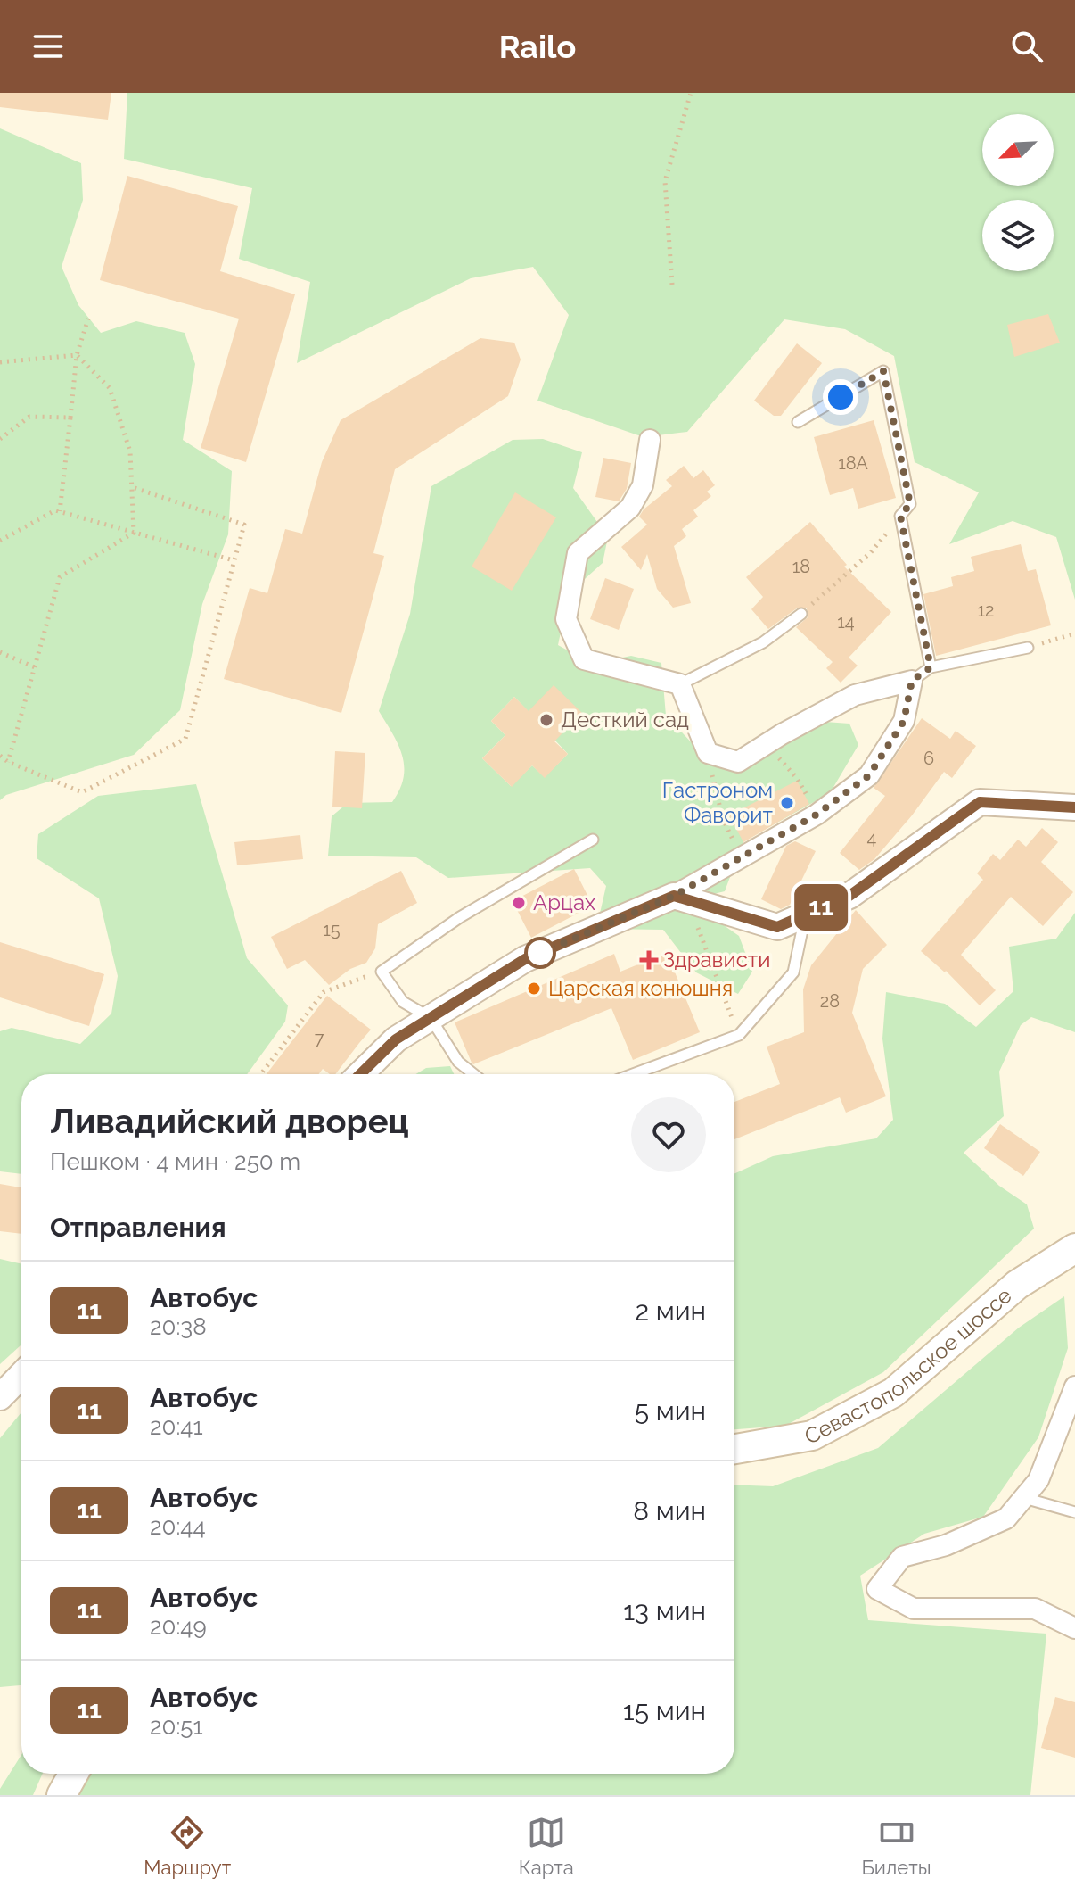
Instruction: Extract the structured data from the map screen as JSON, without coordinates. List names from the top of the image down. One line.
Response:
{"streets":{"main road":["Севастопольское шоссе"]},"places":{"other":["Десткий сад","Гастроном Фаворит","Арцах","Царская конюшня"],"health":["Здрависти"]},"lines":["bus line 11"],"house_numbers":["18А","18","12","14","6","4","15","28","7"],"north":"bottom left","page":{"header":"Railo","on_map":"11","heading":[["Ливадийский дворец","Пешком · 4 мин · 250 m"],"Отправления"],"list":[{"mark":"11","name":"Автобус","note":"20:38","value":"2 мин"},{"mark":"11","name":"Автобус","note":"20:41","value":"5 мин"},{"mark":"11","name":"Автобус","note":"20:44","value":"8 мин"},{"mark":"11","name":"Автобус","note":"20:49","value":"13 мин"},{"mark":"11","name":"Автобус","note":"20:51","value":"15 мин"}],"tabs":["Маршрут","Карта","Билеты"]}}
